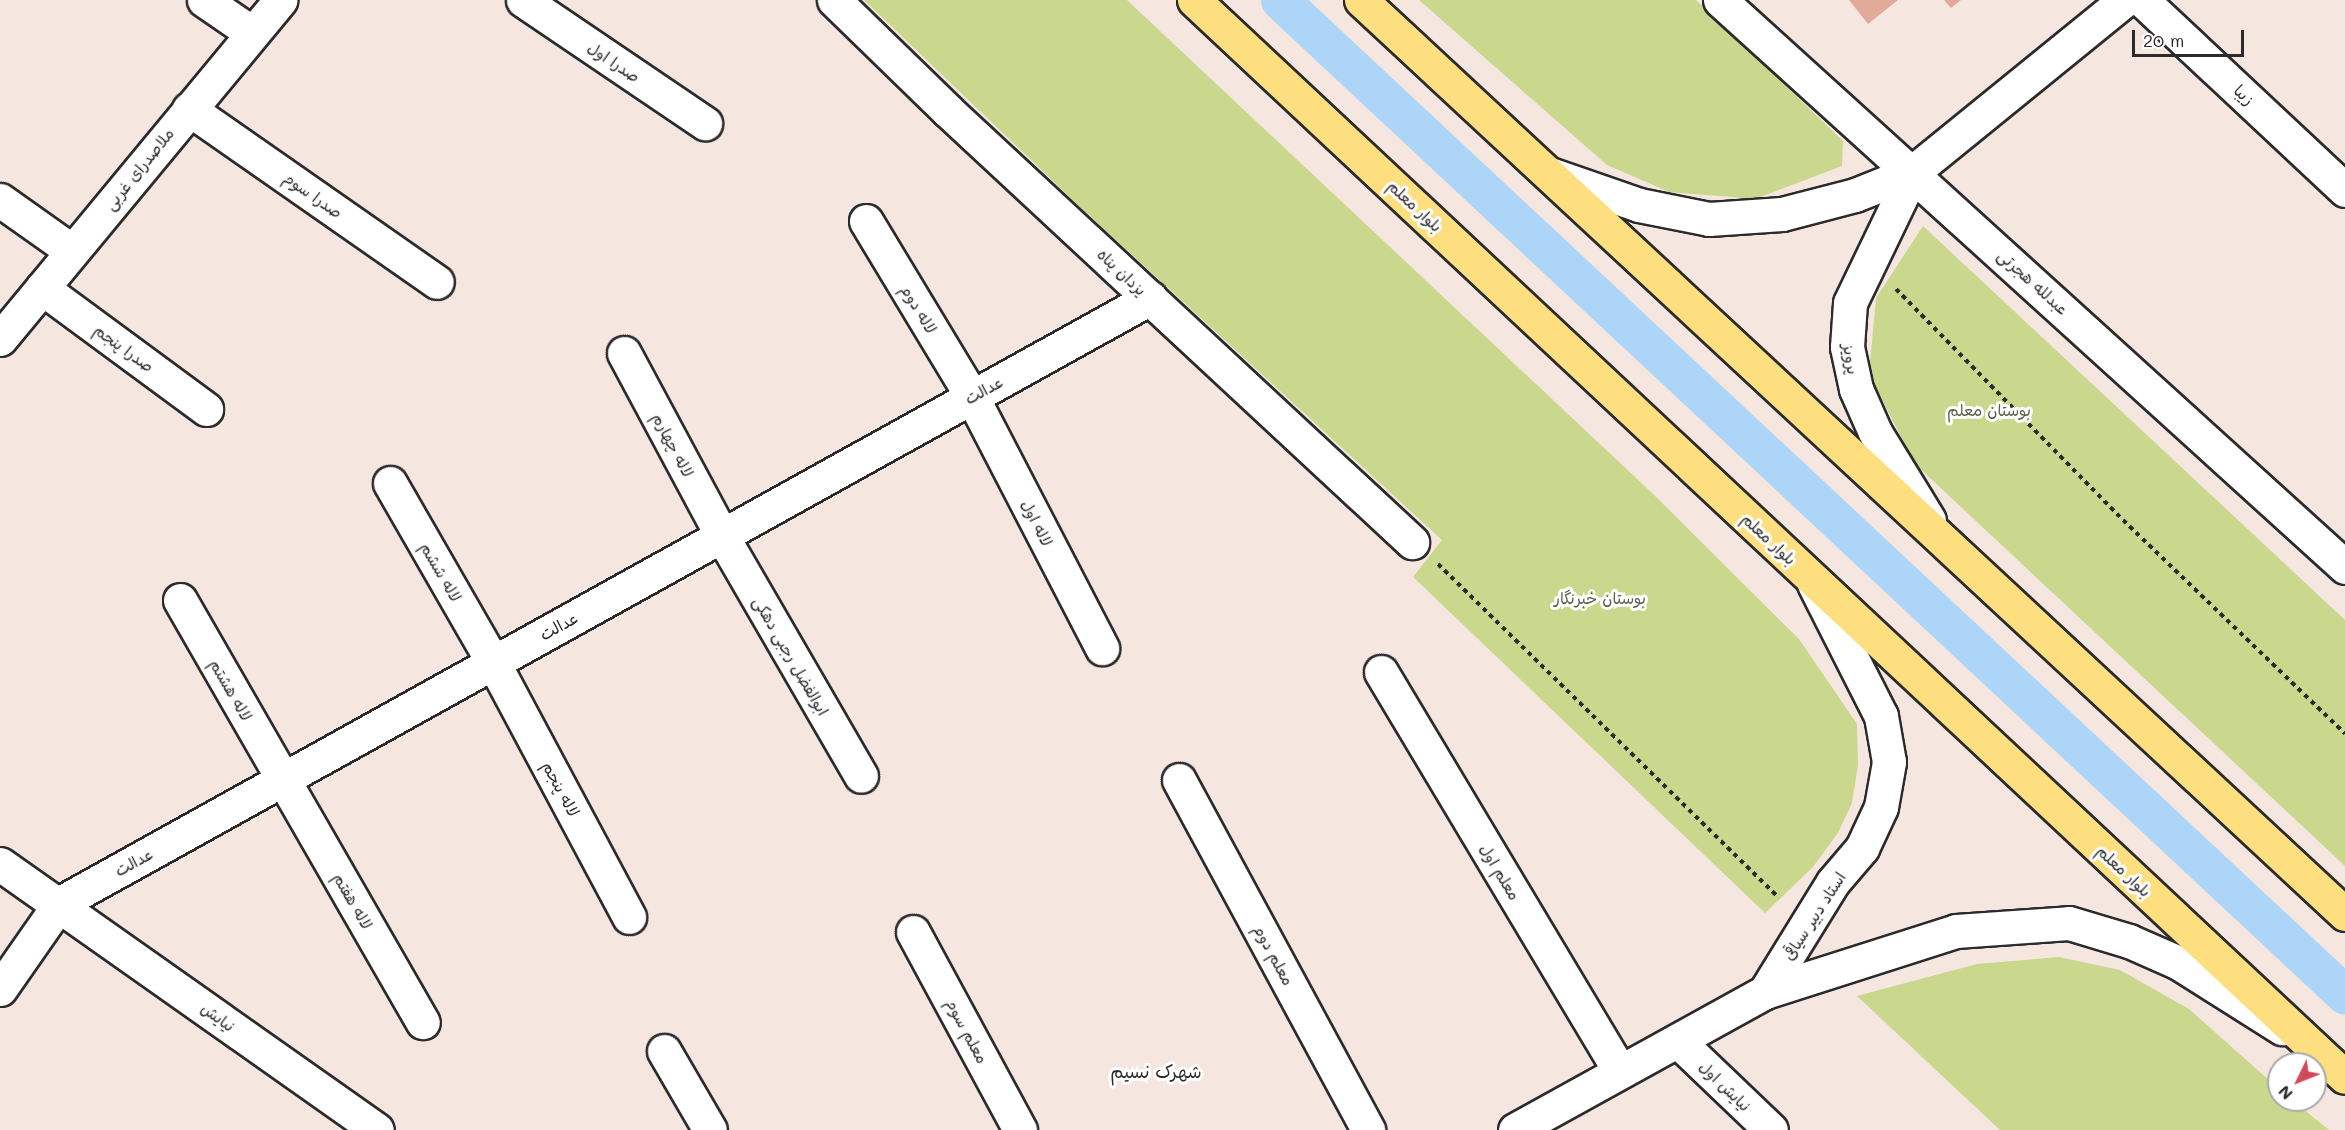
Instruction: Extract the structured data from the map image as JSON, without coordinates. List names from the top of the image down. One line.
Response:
{"streets":{"main road":["بلوار معلم"],"street":["صدرا اول","زیبا","ملاصدرای غربی","صدرا سوم","یزدان پناه","عبدلله هجرتی","لاله دوم","صدرا پنجم","پرویز","عدالت","لاله چهارم","لاله اول","لاله ششم","ابوالفضل رجبی دهکی","لاله هشتم","لاله پنجم","معلم اول","لاله هفتم","استاد دبیر سیاقی","معلم دوم","نيايش","معلم سوم","نیایش اول"]},"crossings":[["ملاصدرای غربی","صدرا سوم"],["ملاصدرای غربی","صدرا پنجم"],["بلوار معلم","استاد دبیر سیاقی"],["یزدان پناه","عدالت"],["عبدلله هجرتی","پرویز"],["لاله دوم","عدالت"],["لاله دوم","لاله اول"],["عدالت","لاله چهارم"],["عدالت","لاله اول"],["عدالت","لاله ششم"],["عدالت","ابوالفضل رجبی دهکی"],["عدالت","لاله هشتم"],["عدالت","لاله پنجم"],["عدالت","لاله هفتم"],["عدالت","نيايش"],["لاله چهارم","ابوالفضل رجبی دهکی"],["لاله ششم","لاله پنجم"],["لاله هشتم","لاله هفتم"],["معلم اول","استاد دبیر سیاقی"],["استاد دبیر سیاقی","نیایش اول"]],"districts":["شهرک نسیم"],"parks":["بوستان معلم","بوستان خبرنگار"],"scale_bar":"20 m","north":"bottom left"}
